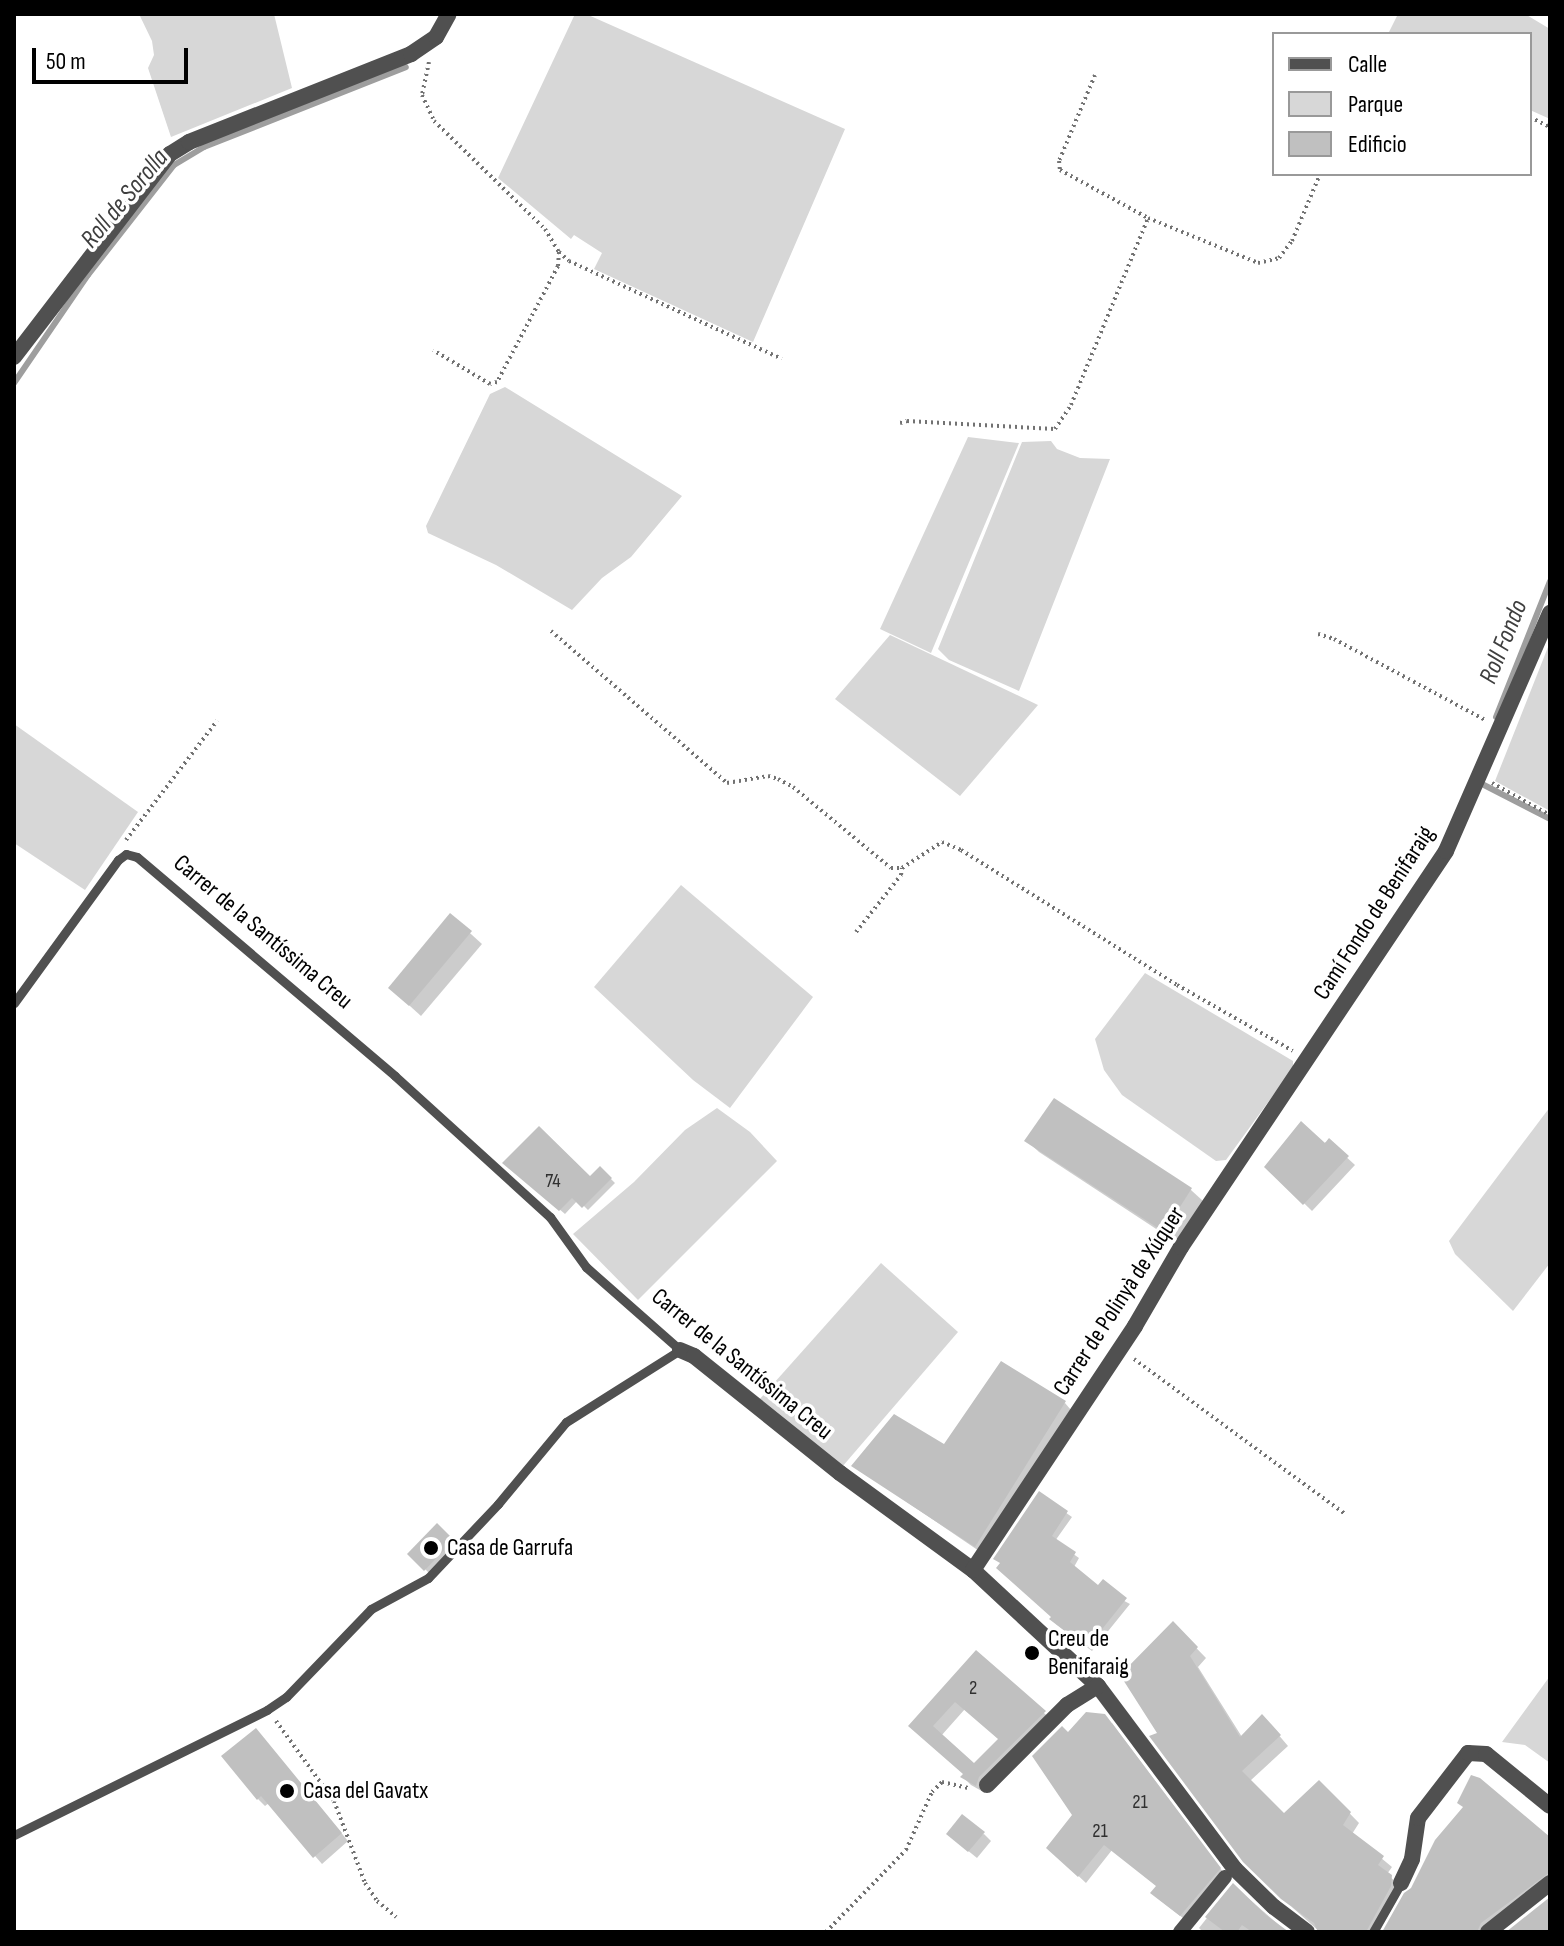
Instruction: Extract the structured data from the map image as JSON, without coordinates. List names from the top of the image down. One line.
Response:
{"streets":{"street":["Camí Fondo de Benifaraig","Carrer de la Santíssima Creu","Carrer de Polinyà de Xúquer"]},"crossings":[["Camí Fondo de Benifaraig","Carrer de Polinyà de Xúquer"],["Carrer de la Santíssima Creu","Carrer de Polinyà de Xúquer"]],"water":["Roll de Sorolla","Roll Fondo"],"places":["Casa de Garrufa","Creu de Benifaraig","Casa del Gavatx"],"house_numbers":["74","2","21","21"],"legend":["Calle","Parque","Edificio"],"scale_bar":"50 m"}
